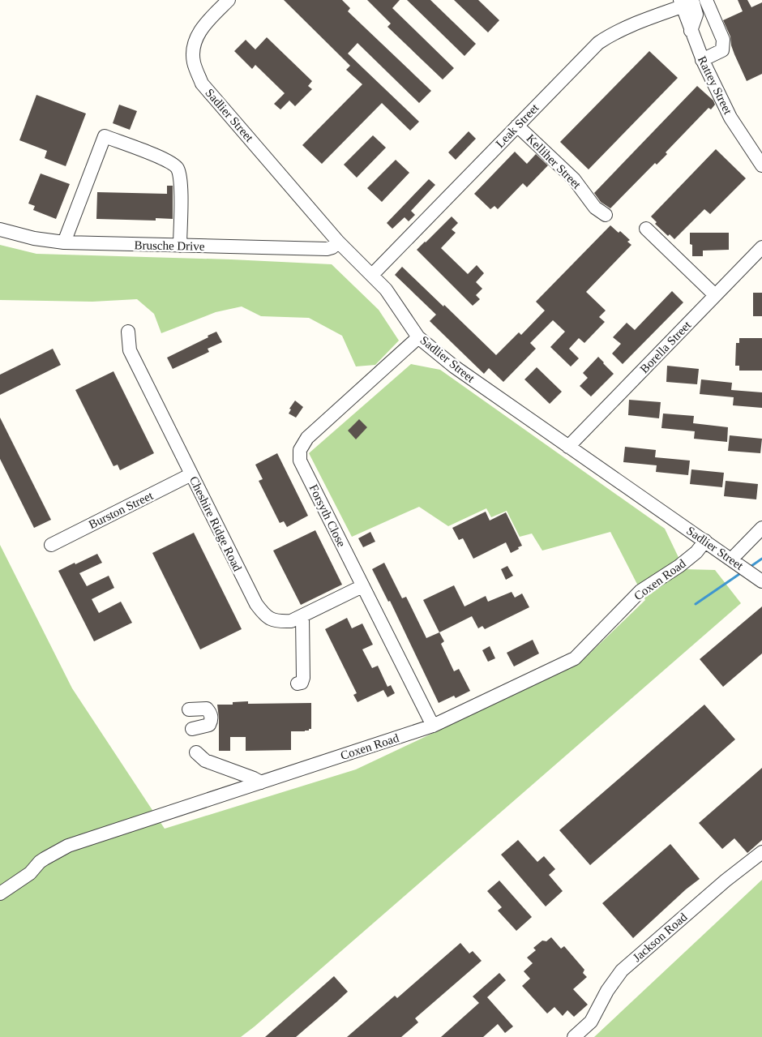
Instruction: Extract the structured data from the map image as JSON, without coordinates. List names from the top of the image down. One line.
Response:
{"streets":{"lane":["Rattey Street","Sadlier Street","Leak Street","Kelliher Street","Brusche Drive","Borella Street","Burston Street","Forsyth Close","Cheshire Ridge Road","Coxen Road","Jackson Road"]},"crossings":[["Rattey Street","Leak Street"],["Sadlier Street","Leak Street"],["Sadlier Street","Brusche Drive"],["Sadlier Street","Borella Street"],["Sadlier Street","Forsyth Close"],["Sadlier Street","Coxen Road"],["Leak Street","Kelliher Street"],["Burston Street","Cheshire Ridge Road"],["Forsyth Close","Cheshire Ridge Road"],["Forsyth Close","Coxen Road"]]}
